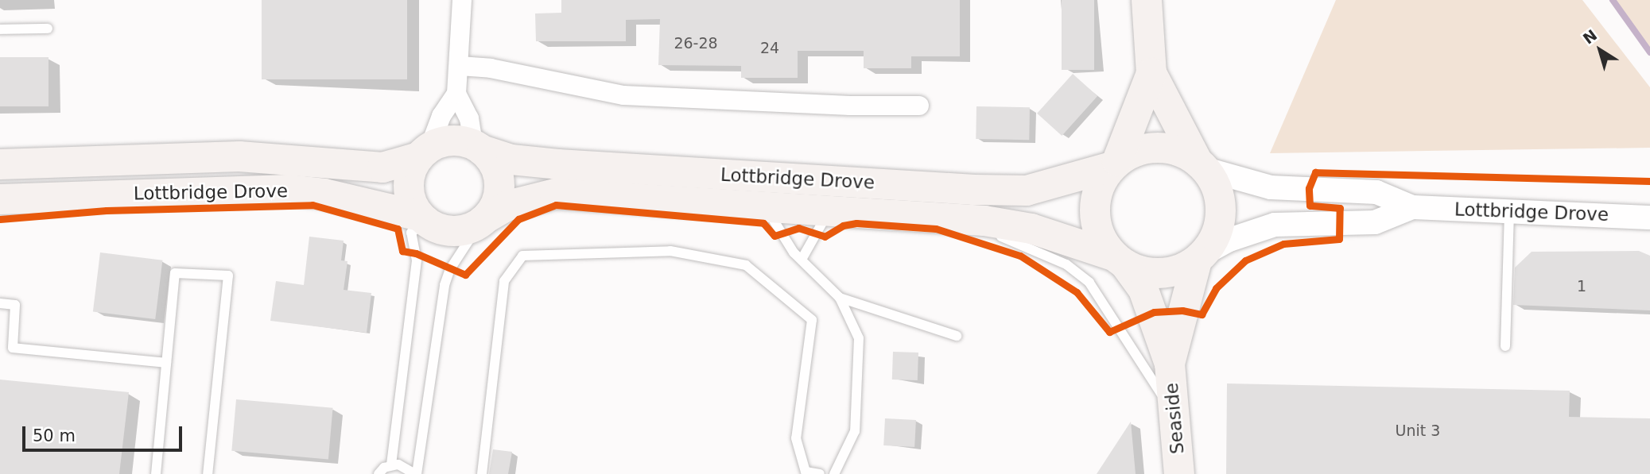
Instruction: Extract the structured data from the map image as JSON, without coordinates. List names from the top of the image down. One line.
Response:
{"streets":{"main road":["Lottbridge Drove","Seaside"]},"crossings":[["Lottbridge Drove","Seaside"]],"house_numbers":["26-28","24","1","Unit 3"],"scale_bar":"50 m","north":"top left"}
